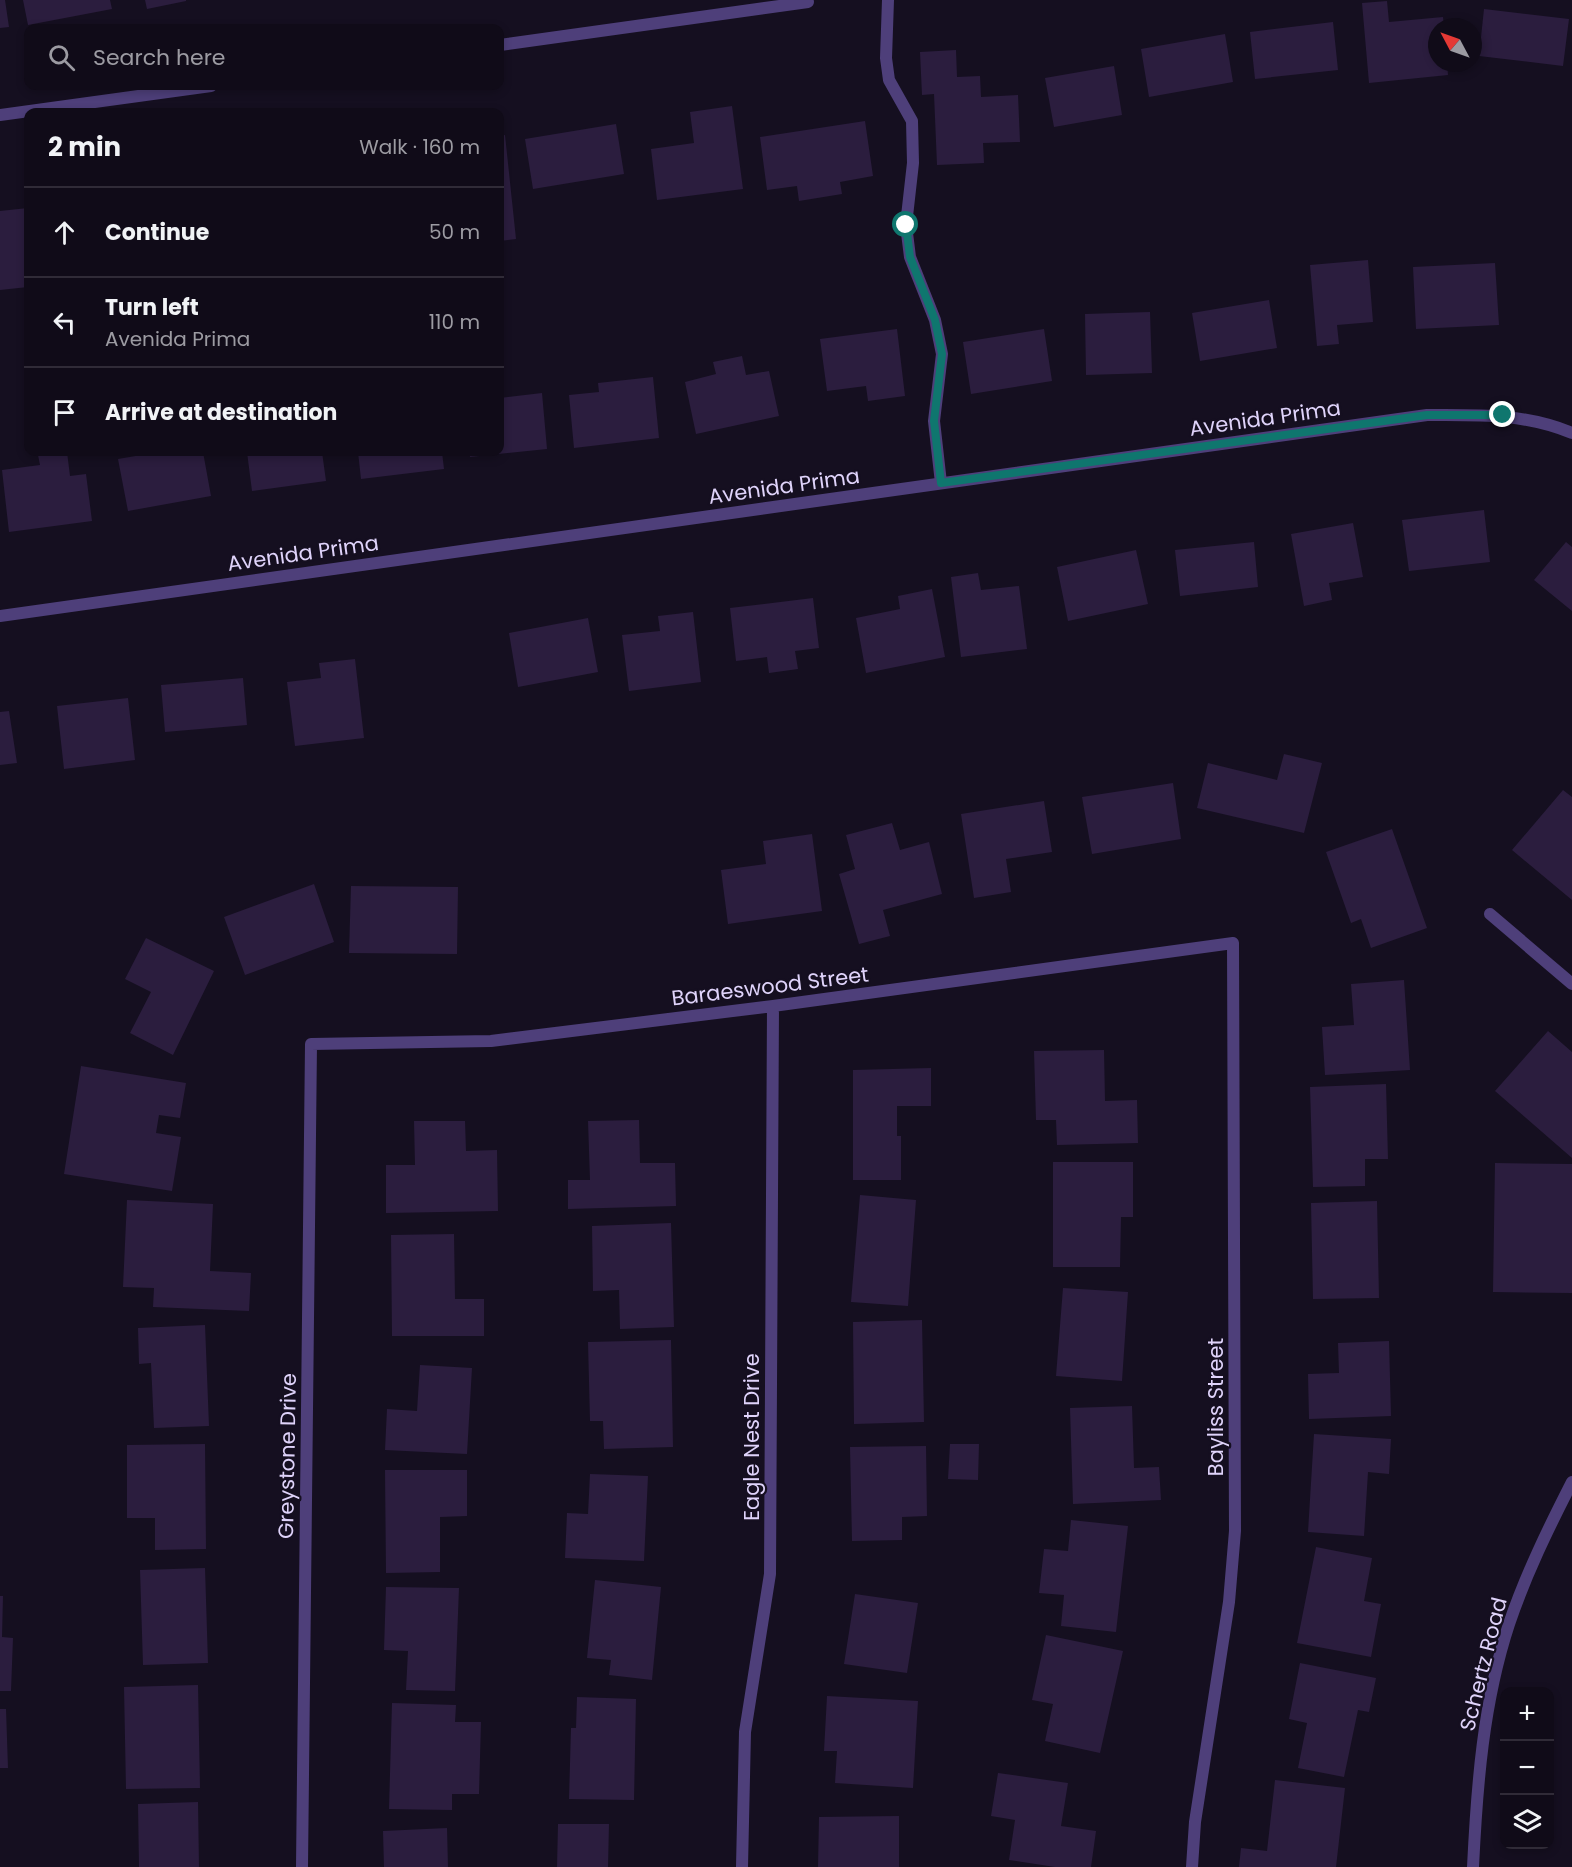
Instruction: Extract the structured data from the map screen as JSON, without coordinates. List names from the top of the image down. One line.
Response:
{"streets":{"street":["Avenida Prima","Baraeswood Street","Bayliss Street","Eagle Nest Drive","Greystone Drive","Schertz Road"]},"crossings":[["Baraeswood Street","Bayliss Street"],["Baraeswood Street","Eagle Nest Drive"],["Baraeswood Street","Greystone Drive"]],"north":"top left","page":{"search":"Search here","heading":["2 min","Walk · 160 m"],"list":[["Continue","50 m"],["Turn left","Avenida Prima","110 m"],"Arrive at destination"],"map_buttons":["+","−"]}}
